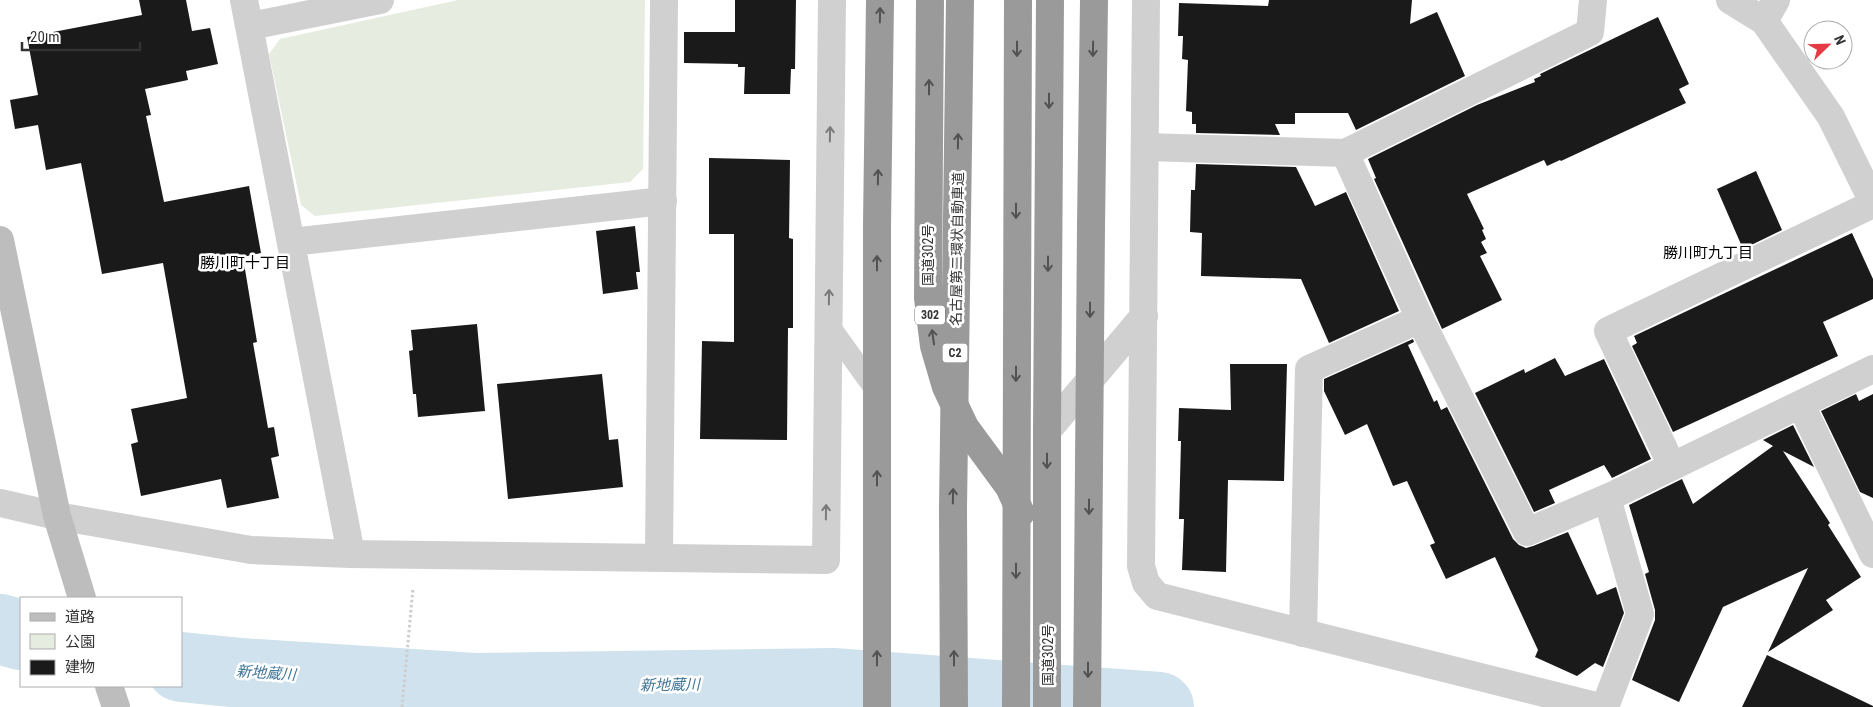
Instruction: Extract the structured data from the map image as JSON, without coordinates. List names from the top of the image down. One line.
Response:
{"streets":{"highway":["名古屋第二環状自動車道","国道302号","302","C2"]},"districts":["勝川町九丁目","勝川町十丁目"],"water":["新地蔵川"],"legend":["道路","公園","建物"],"scale_bar":"20 m","north":"top right"}
